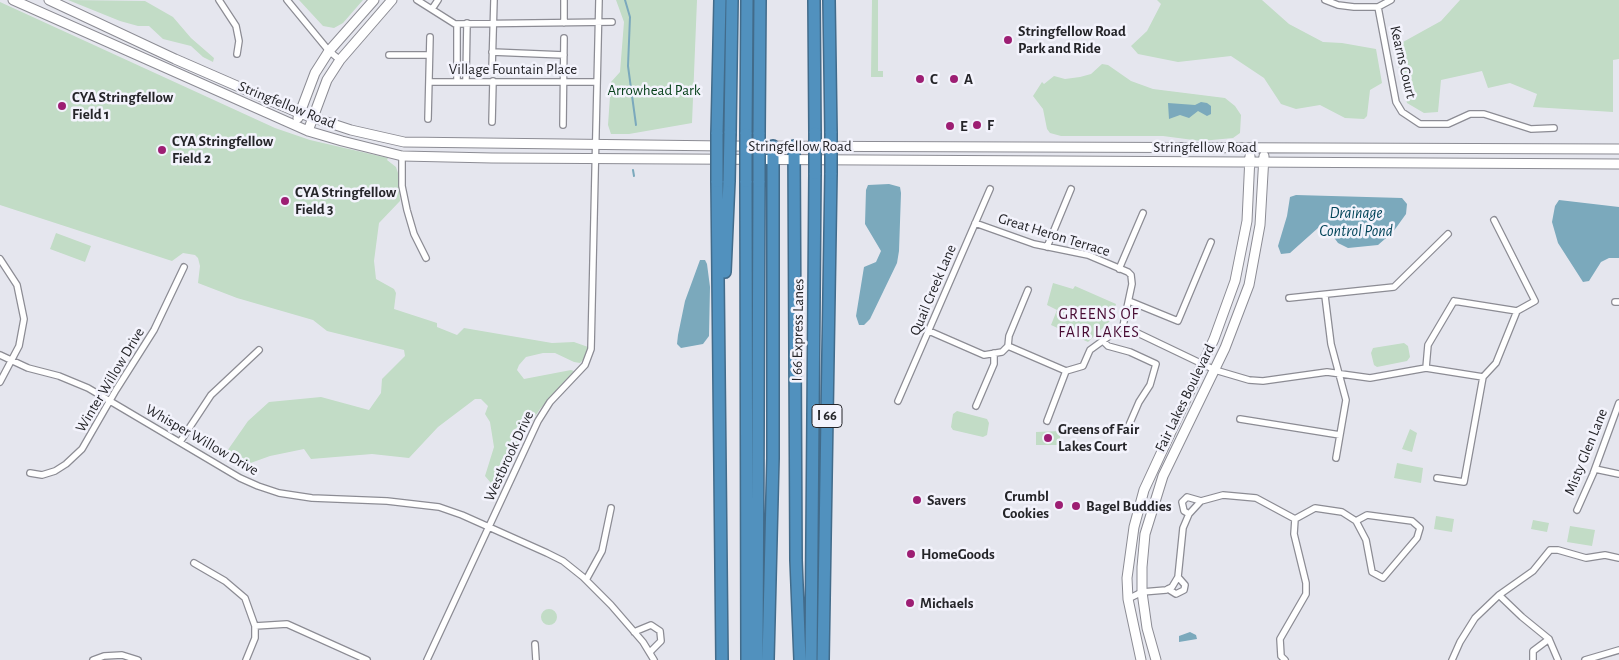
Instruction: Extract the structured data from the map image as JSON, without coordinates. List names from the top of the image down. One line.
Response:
{"streets":{"highway":["I 66 Express Lanes","I 66"],"main road":["Stringfellow Road","Fair Lakes Boulevard"],"street":["Kearns Court","Village Fountain Place","Great Heron Terrace","Quail Creek Lane","Winter Willow Drive","Whisper Willow Drive","Misty Glen Lane","Westbrook Drive"]},"crossings":[["Village Fountain Place","Westbrook Drive"],["Stringfellow Road","Fair Lakes Boulevard"],["Stringfellow Road","Westbrook Drive"],["Great Heron Terrace","Quail Creek Lane"],["Winter Willow Drive","Whisper Willow Drive"],["Whisper Willow Drive","Westbrook Drive"]],"districts":["GREENS OF FAIR LAKES"],"water":["Drainage Control Pond"],"parks":["Arrowhead Park"],"places":["Stringfellow Road Park and Ride","C","A","CYA Stringfellow Field 1","F","E","CYA Stringfellow Field 2","CYA Stringfellow Field 3","Greens of Fair Lakes Court","Savers","Crumbl Cookies","Bagel Buddies","HomeGoods","Michaels"]}
